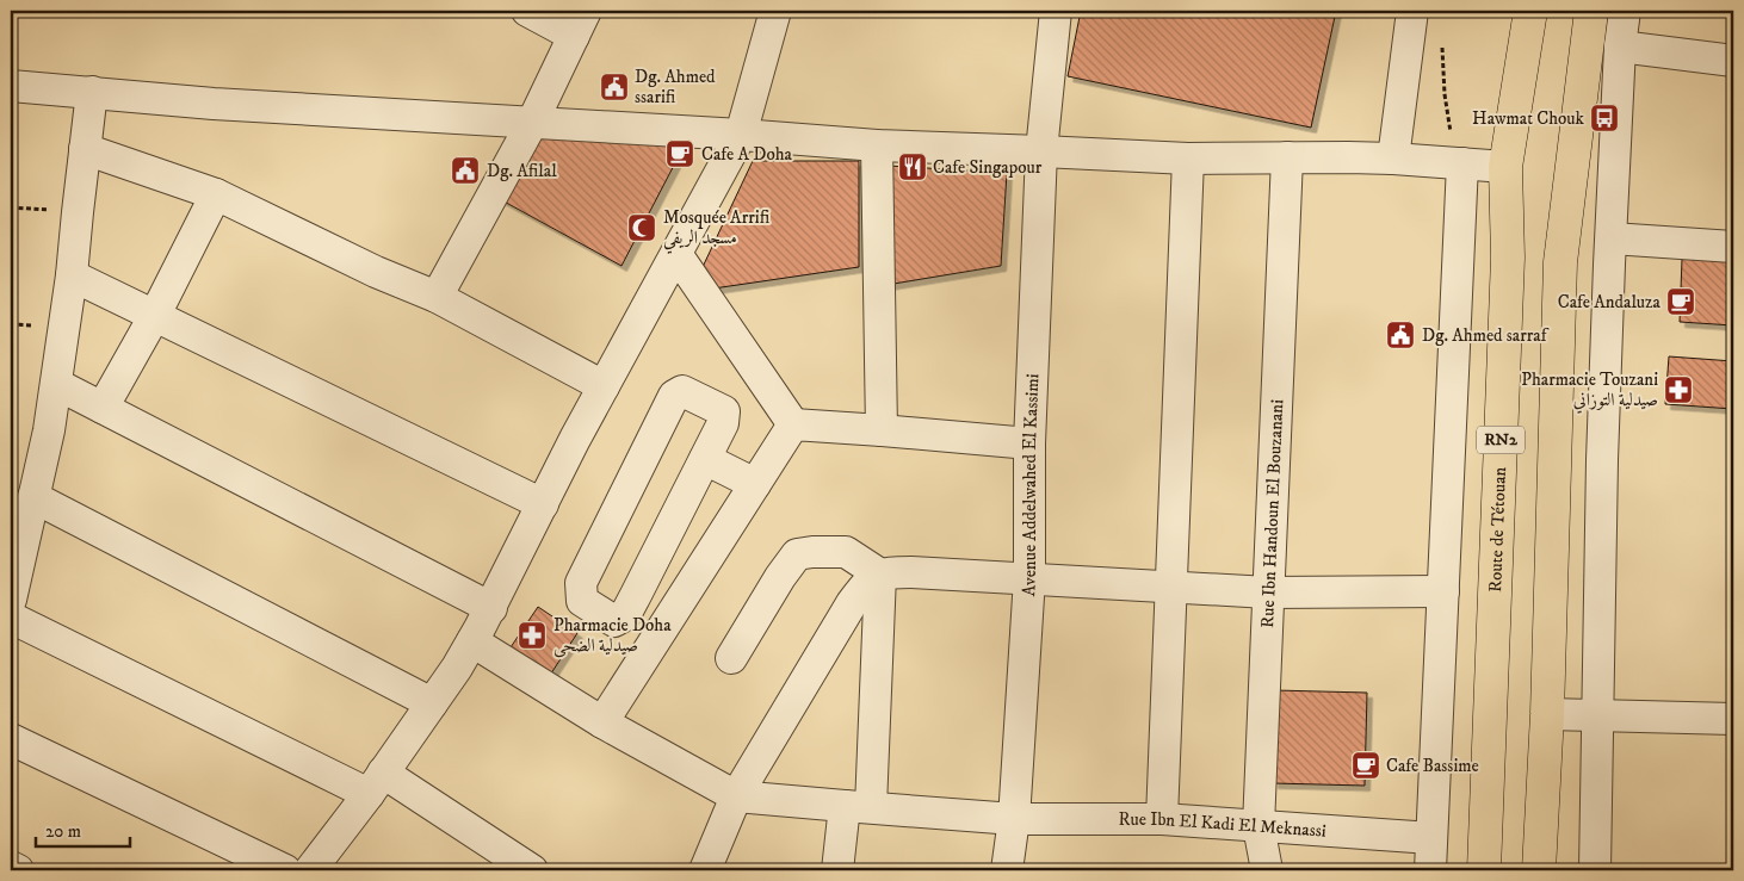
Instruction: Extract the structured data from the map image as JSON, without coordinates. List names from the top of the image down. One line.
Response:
{"streets":{"highway":["RN2","Route de Tétouan"],"street":["Avenue Addelwahed El Kassimi","Rue Ibn Handoun El Bouzanani","Rue Ibn El Kadi El Meknassi"]},"crossings":[["Avenue Addelwahed El Kassimi","Rue Ibn El Kadi El Meknassi"],["Rue Ibn Handoun El Bouzanani","Rue Ibn El Kadi El Meknassi"]],"places":{"public building":["Dg. Ahmed ssarifi","Dg. Afilal","Dg. Ahmed sarraf"],"bus stop":["Hawmat Chouk"],"cafe":["Cafe A Doha","Cafe Andaluza","Cafe Bassime"],"restaurant":["Cafe Singapour"],"mosque":["Mosquée Arrifi مسجد الريفي"],"pharmacy":["Pharmacie Touzani صيدلية التوزاني","Pharmacie Doha صيدلية الضحى"]},"scale_bar":"20 m"}
